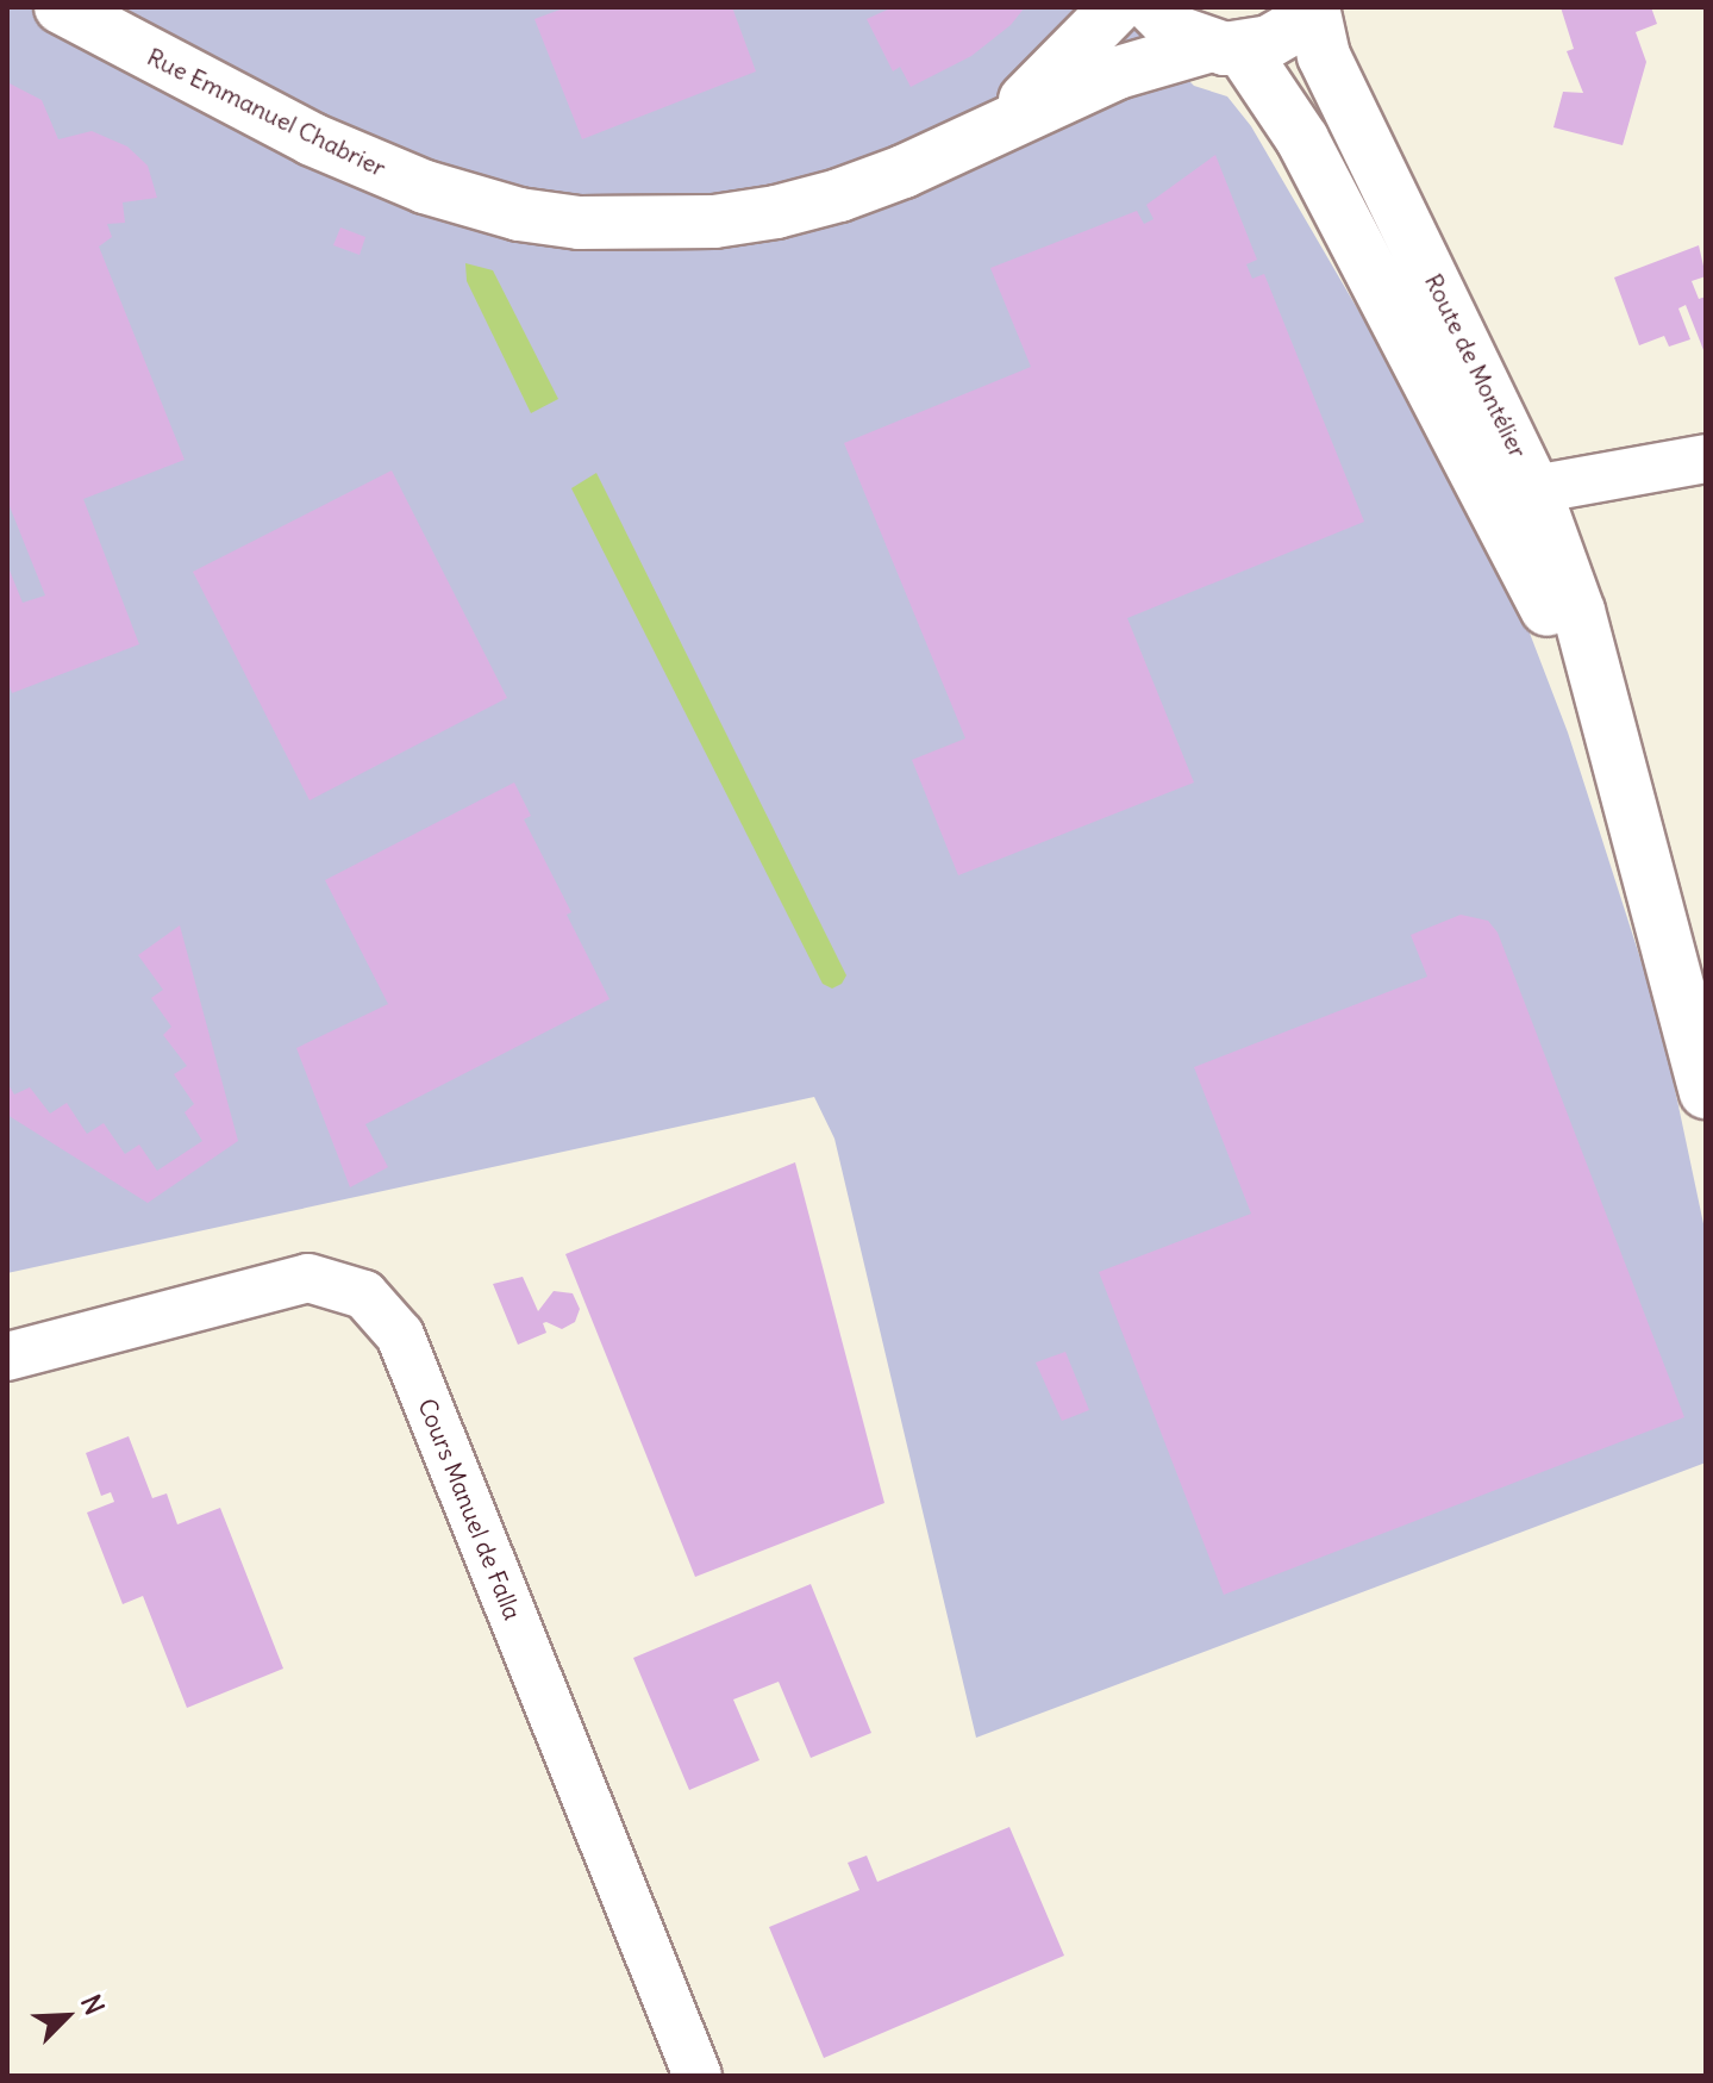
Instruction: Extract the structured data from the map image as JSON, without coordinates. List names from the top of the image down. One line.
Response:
{"streets":{"main road":["Rue Emmanuel Chabrier","Route de Montélier"],"street":["Cours Manuel de Falla"]},"crossings":[["Rue Emmanuel Chabrier","Route de Montélier"]],"north":"top right"}
